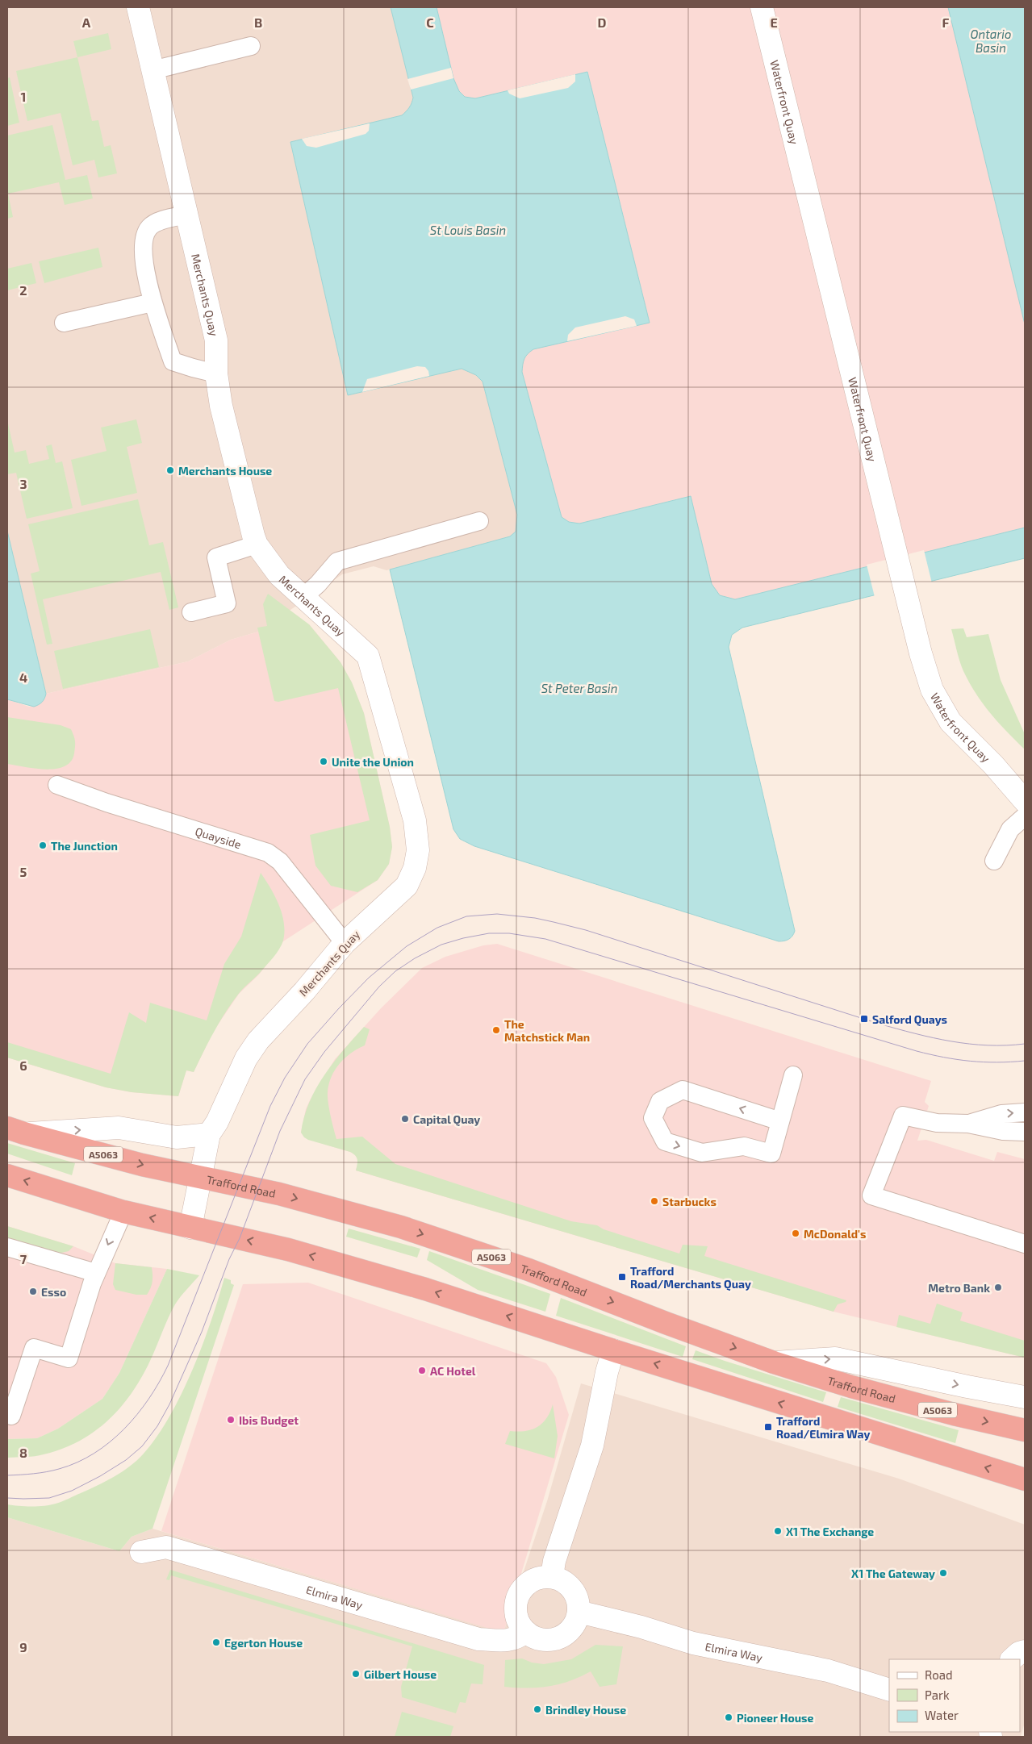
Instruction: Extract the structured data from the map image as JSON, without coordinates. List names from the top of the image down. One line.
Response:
{"streets":{"highway":["A5063","Trafford Road"],"street":["Waterfront Quay","Merchants Quay","Elmira Way"],"lane":["Quayside"]},"crossings":[["Merchants Quay","Quayside"],["Merchants Quay","Trafford Road"]],"water":["Ontario Basin","St Louis Basin","St Peter Basin"],"places":{"other":["Merchants House","Unite the Union","The Junction","The Matchstick Man","Capital Quay","Starbucks","McDonald's","Metro Bank","Esso","AC Hotel","Ibis Budget","X1 The Exchange","X1 The Gateway","Egerton House","Gilbert House","Brindley House","Pioneer House"],"transit":["Salford Quays","Trafford Road/Merchants Quay","Trafford Road/Elmira Way"]},"legend":["Road","Park","Water"],"grid":{"columns":["A","B","C","D","E","F"],"rows":["1","2","3","4","5","6","7","8","9"]}}
